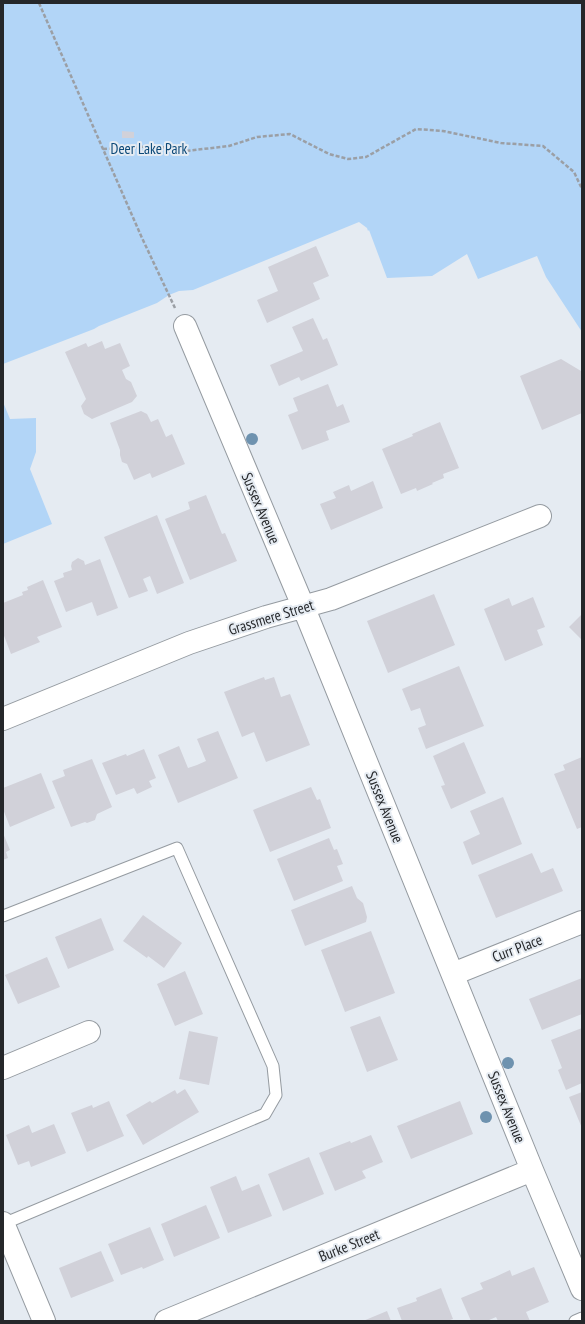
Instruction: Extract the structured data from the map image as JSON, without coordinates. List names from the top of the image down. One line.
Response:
{"streets":{"street":["Sussex Avenue","Grassmere Street","Curr Place","Burke Street"]},"crossings":[["Sussex Avenue","Grassmere Street"],["Sussex Avenue","Curr Place"],["Sussex Avenue","Burke Street"]],"parks":["Deer Lake Park"]}
